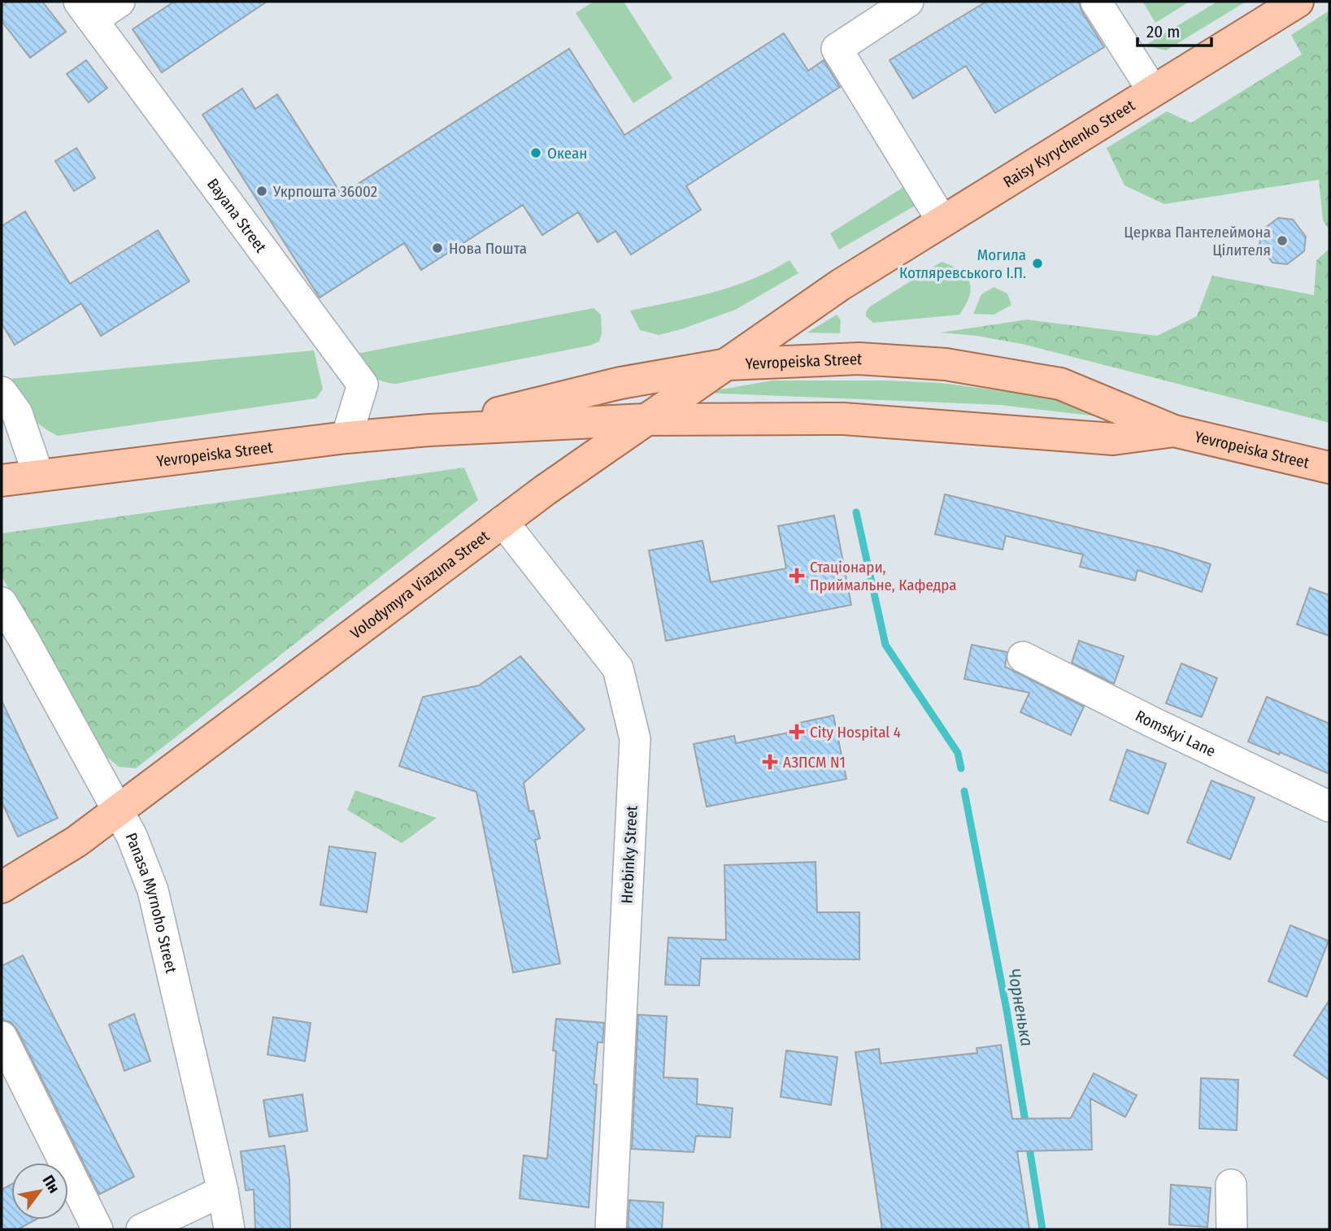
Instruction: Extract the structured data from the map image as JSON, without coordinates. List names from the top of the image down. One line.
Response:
{"streets":{"main road":["Raisy Kyrychenko Street","Yevropeiska Street","Volodymyra Viazuna Street"],"street":["Bayana Street","Romskyi Lane","Hrebinky Street","Panasa Myrnoho Street"]},"crossings":[["Raisy Kyrychenko Street","Volodymyra Viazuna Street"],["Bayana Street","Yevropeiska Street"],["Yevropeiska Street","Volodymyra Viazuna Street"],["Volodymyra Viazuna Street","Hrebinky Street"],["Volodymyra Viazuna Street","Panasa Myrnoho Street"]],"water":["Чорненька"],"places":{"other":["Океан","Укрпошта 36002","Церква Пантелеймона Цілителя","Нова Пошта","Могила Котляревського І.П."],"health":["Стаціонари, Приймальне, Кафедра","City Hospital 4","АЗПСМ N1"]},"scale_bar":"20 m","north":"top right"}
